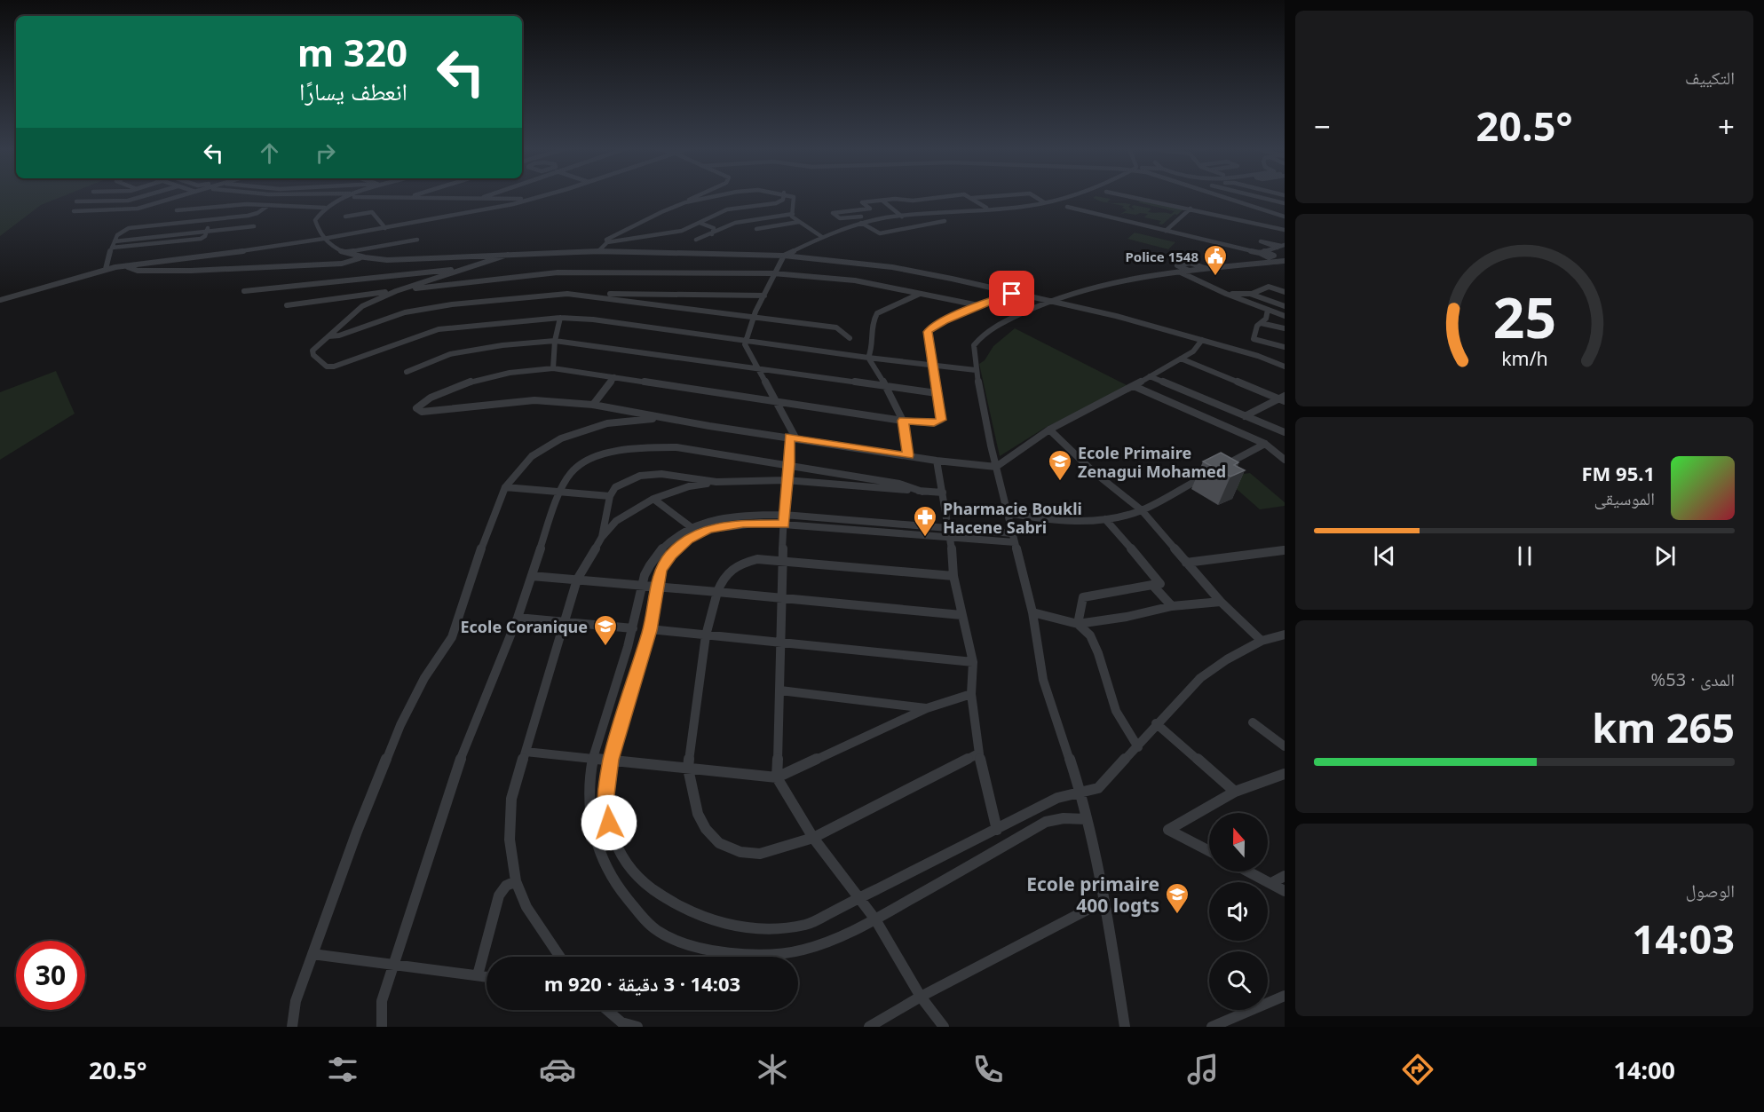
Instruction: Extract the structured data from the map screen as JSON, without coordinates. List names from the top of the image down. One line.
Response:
{"places":{"public building":["Police 1548"],"school or university":["Ecole Primaire Zenagui Mohamed","Ecole Coranique","Ecole primaire 400 logts"],"pharmacy":["Pharmacie Boukli Hacene Sabri"]},"north":"top","page":{"tile":["التكييف",["المدى · 53%","265 km"],["الوصول","14:03"]],"turn":["320 m","انعطف يسارًا"],"heat":["−","20.5°","+"],"song":["95.1 FM","الموسيقى"],"limit":"30","trip":"14:03 · 3 دقيقة · 920 m","tabs":["14:00","20.5°"],"gauge":["25","km/h"]}}
